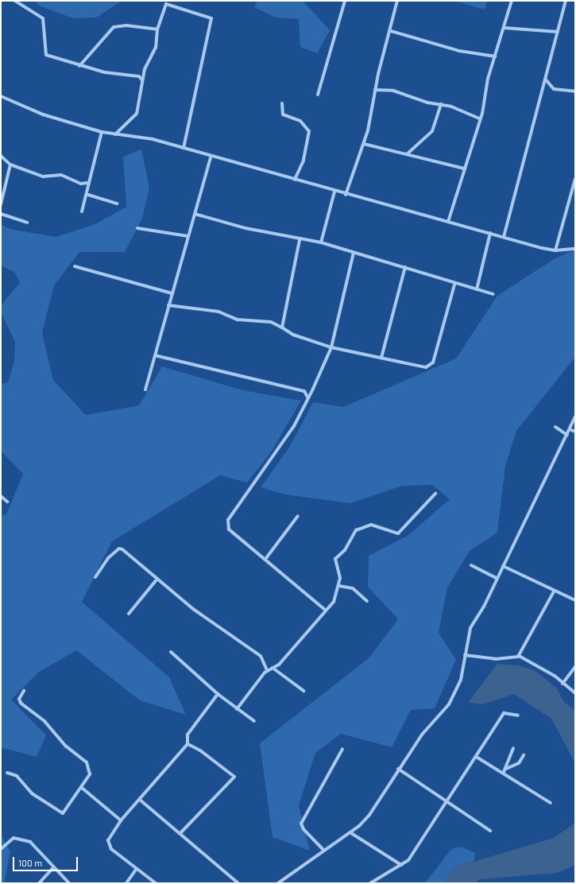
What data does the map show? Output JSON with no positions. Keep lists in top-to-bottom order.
{
  "scale_bar": "100 m"
}
